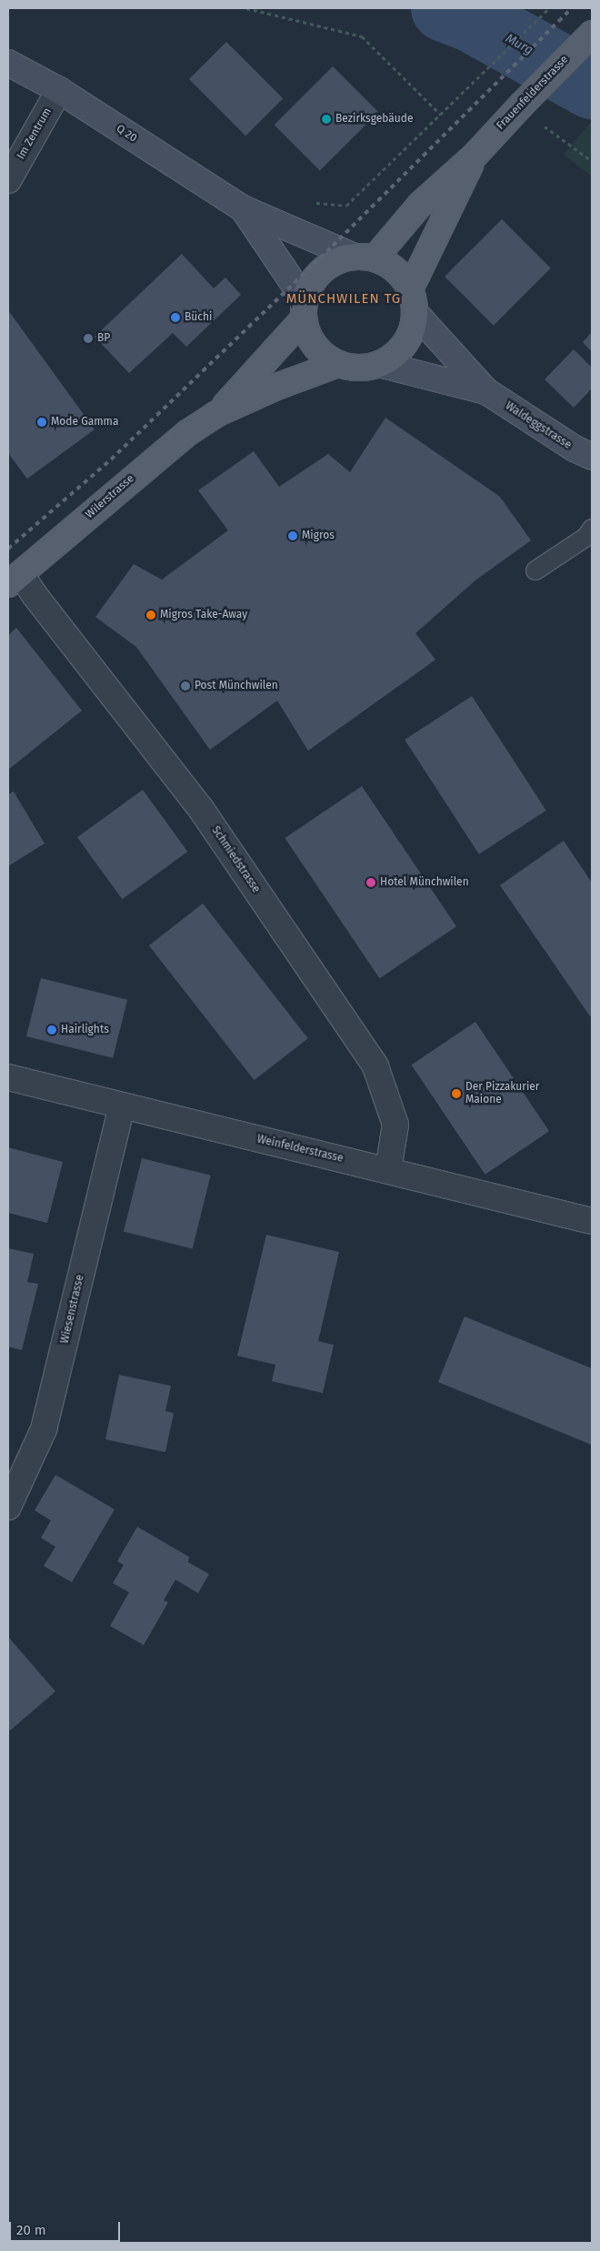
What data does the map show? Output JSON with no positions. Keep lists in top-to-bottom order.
{
  "streets": {
    "main road": [
      "Frauenfelderstrasse",
      "Q 20",
      "Waldeggstrasse",
      "Wilerstrasse"
    ],
    "street": [
      "Im Zentrum",
      "Schmiedstrasse",
      "Weinfelderstrasse",
      "Wiesenstrasse"
    ]
  },
  "crossings": [
    ["Frauenfelderstrasse", "Q 20"],
    ["Frauenfelderstrasse", "Waldeggstrasse"],
    ["Frauenfelderstrasse", "Wilerstrasse"],
    ["Im Zentrum", "Q 20"],
    ["Q 20", "Waldeggstrasse"],
    ["Q 20", "Wilerstrasse"],
    ["Waldeggstrasse", "Wilerstrasse"],
    ["Wilerstrasse", "Schmiedstrasse"],
    ["Schmiedstrasse", "Weinfelderstrasse"],
    ["Weinfelderstrasse", "Wiesenstrasse"]
  ],
  "districts": ["MÜNCHWILEN TG"],
  "water": ["Murg"],
  "places": [
    "Bezirksgebäude",
    "Büchi",
    "BP",
    "Mode Gamma",
    "Migros",
    "Migros Take-Away",
    "Post Münchwilen",
    "Hotel Münchwilen",
    "Hairlights",
    "Der Pizzakurier Maione"
  ],
  "scale_bar": "20 m"
}
